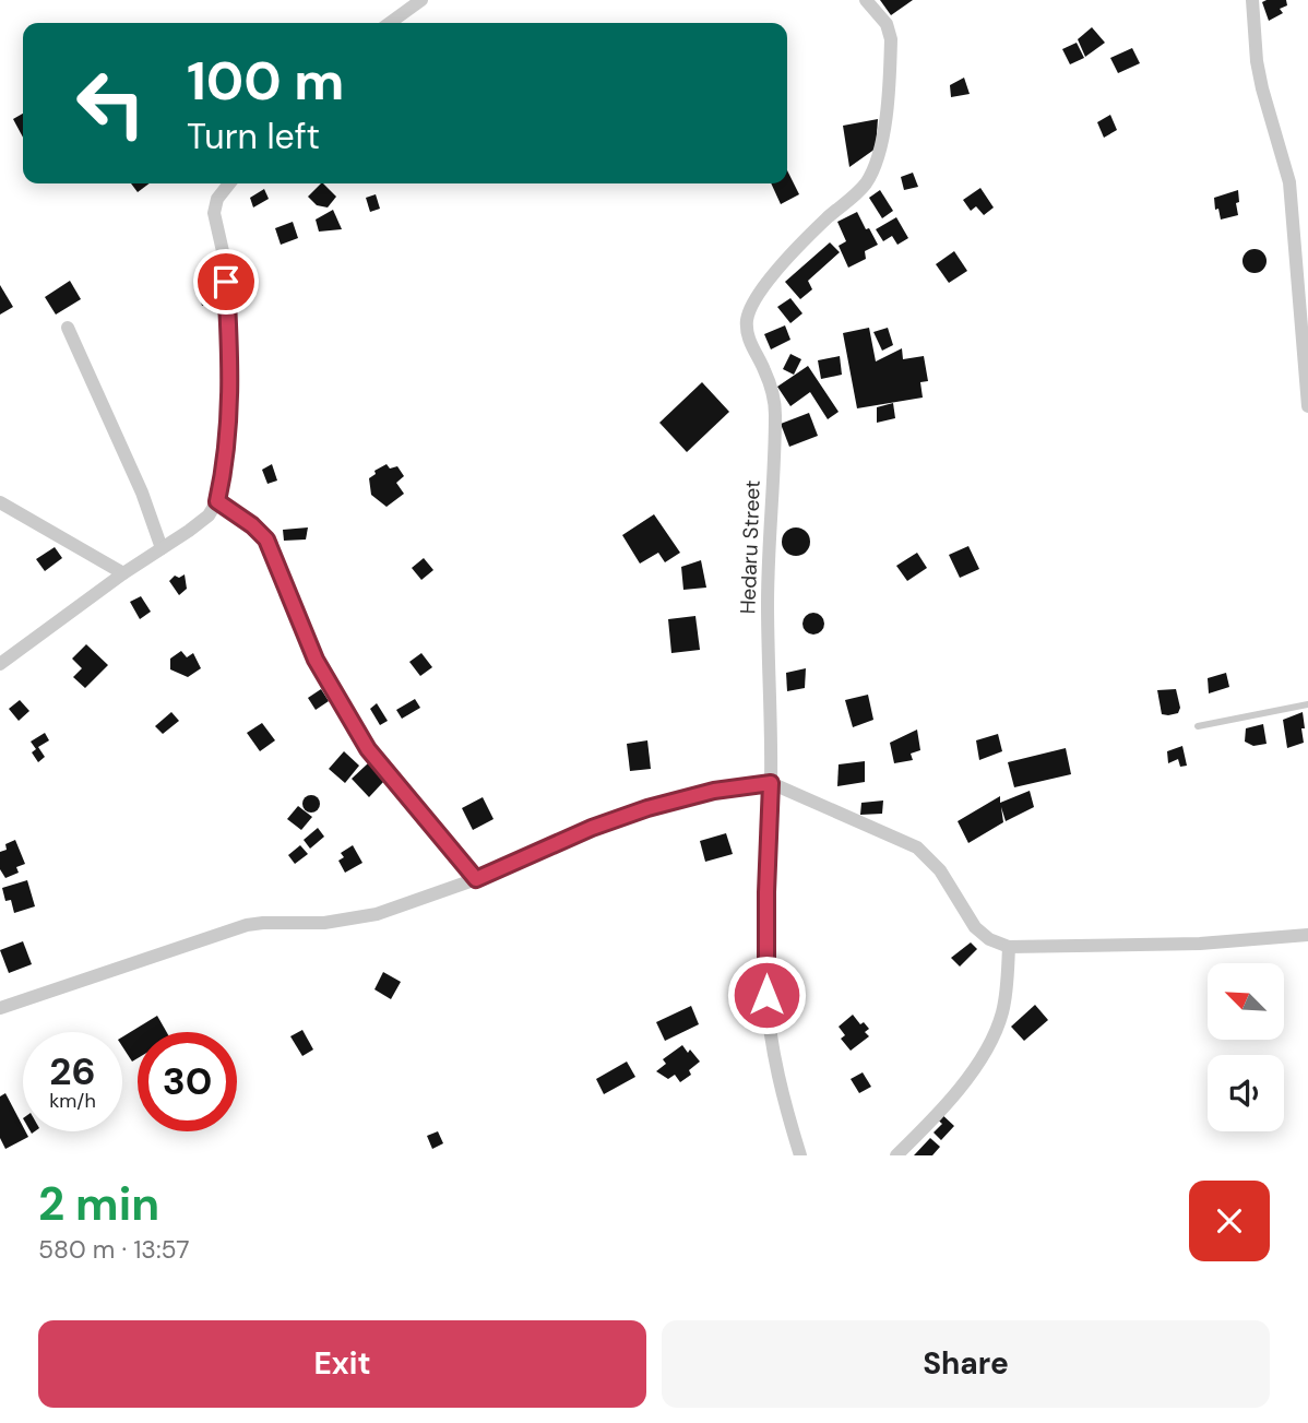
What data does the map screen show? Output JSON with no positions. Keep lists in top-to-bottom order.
{
  "streets": {
    "street": ["Hedaru Street"]
  },
  "north": "top left",
  "page": {
    "turn": ["100 m", "Turn left"],
    "speed": "26 km/h",
    "limit": "30",
    "heading": ["2 min", "580 m · 13:57"],
    "buttons": ["Exit", "Share"]
  }
}
